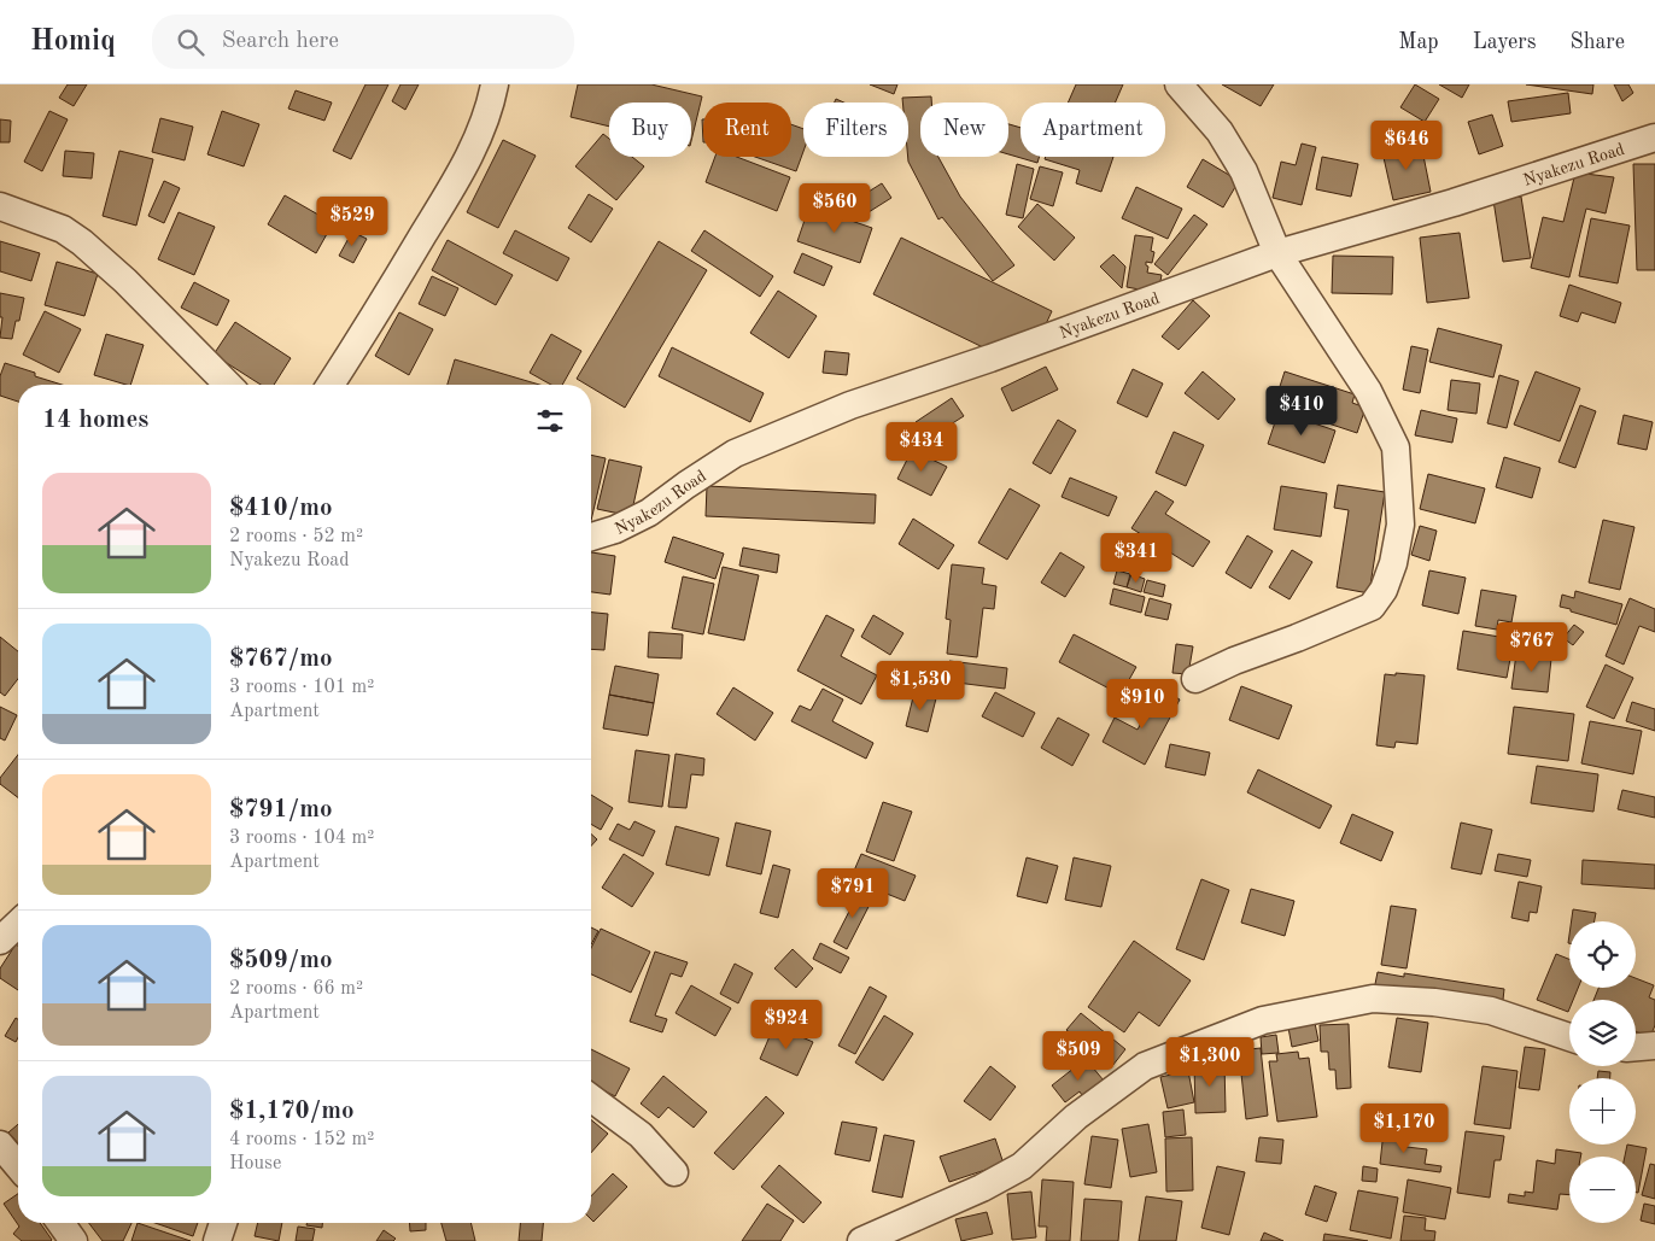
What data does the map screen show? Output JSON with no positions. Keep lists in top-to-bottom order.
{
  "streets": {
    "street": ["Nyakezu Road"]
  },
  "page": {
    "header": "Homiq",
    "search": "Search here",
    "nav": ["Map", "Layers", "Share"],
    "chip": [
      "Buy",
      "Rent",
      "Filters",
      "New",
      "Apartment"
    ],
    "price": [
      "$646",
      "$560",
      "$529",
      "$410",
      "$434",
      "$341",
      "$767",
      "$1,530",
      "$910",
      "$791",
      "$924",
      "$509",
      "$1,300",
      "$1,170"
    ],
    "heading": "14 homes",
    "list": [
      {
        "name": "$410/mo",
        "note": "2 rooms · 52 m² · Nyakezu Road"
      },
      {
        "name": "$767/mo",
        "note": "3 rooms · 101 m² · Apartment"
      },
      {
        "name": "$791/mo",
        "note": "3 rooms · 104 m² · Apartment"
      },
      {
        "name": "$509/mo",
        "note": "2 rooms · 66 m² · Apartment"
      },
      {
        "name": "$1,170/mo",
        "note": "4 rooms · 152 m² · House"
      }
    ],
    "map_buttons": ["+", "−"]
  }
}
